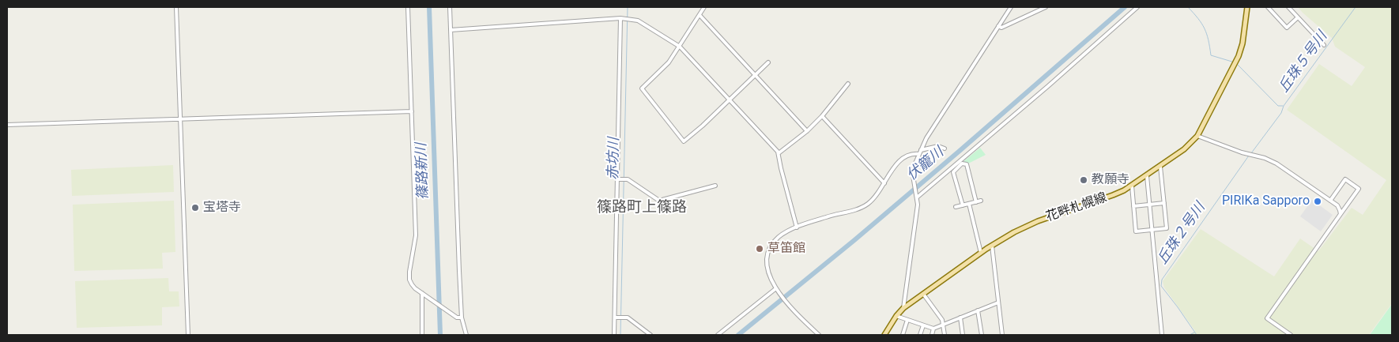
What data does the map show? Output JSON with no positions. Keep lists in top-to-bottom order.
{
  "streets": {
    "main road": ["花畔札幌線"]
  },
  "districts": ["篠路町上篠路"],
  "water": [
    "丘珠５号川",
    "赤坊川",
    "伏籠川",
    "篠路新川",
    "丘珠２号川"
  ],
  "places": [
    "教願寺",
    "PIRIKa Sapporo",
    "宝塔寺",
    "草笛館"
  ]
}
